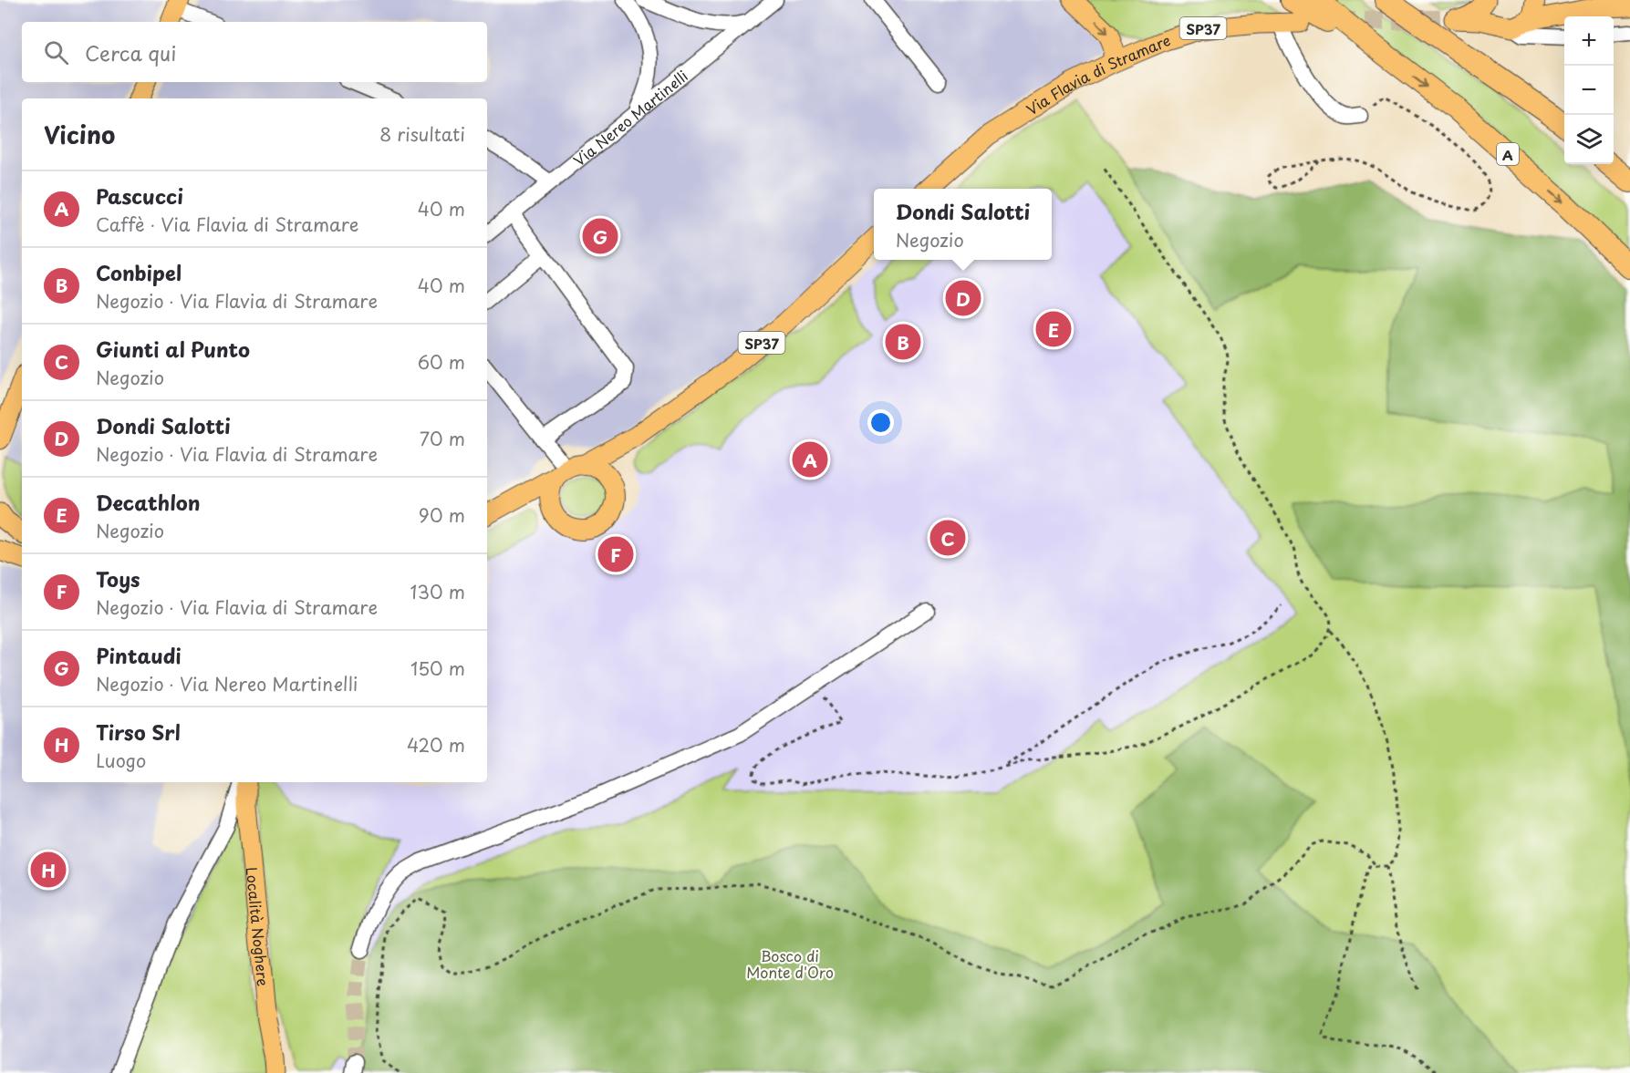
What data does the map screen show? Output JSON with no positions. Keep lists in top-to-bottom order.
{
  "streets": {
    "highway": ["A"],
    "main road": ["SP37", "Via Flavia di Stramare", "Località Noghere"],
    "street": ["Via Nereo Martinelli"]
  },
  "parks": ["Bosco di Monte d'Oro"],
  "page": {
    "map_buttons": ["+", "−"],
    "search": "Cerca qui",
    "heading": ["Vicino", "8 risultati"],
    "list": [
      {
        "mark": "A",
        "name": "Pascucci",
        "note": "Caffè · Via Flavia di Stramare",
        "value": "40 m"
      },
      {
        "mark": "B",
        "name": "Conbipel",
        "note": "Negozio · Via Flavia di Stramare",
        "value": "40 m"
      },
      {
        "mark": "C",
        "name": "Giunti al Punto",
        "note": "Negozio",
        "value": "60 m"
      },
      {
        "mark": "D",
        "name": "Dondi Salotti",
        "note": "Negozio · Via Flavia di Stramare",
        "value": "70 m"
      },
      {
        "mark": "E",
        "name": "Decathlon",
        "note": "Negozio",
        "value": "90 m"
      },
      {
        "mark": "F",
        "name": "Toys",
        "note": "Negozio · Via Flavia di Stramare",
        "value": "130 m"
      },
      {
        "mark": "G",
        "name": "Pintaudi",
        "note": "Negozio · Via Nereo Martinelli",
        "value": "150 m"
      },
      {
        "mark": "H",
        "name": "Tirso Srl",
        "note": "Luogo",
        "value": "420 m"
      }
    ],
    "popup": ["Dondi Salotti", "Negozio"],
    "pins": [
      "G",
      "D",
      "E",
      "B",
      "A",
      "C",
      "F",
      "H"
    ]
  }
}
